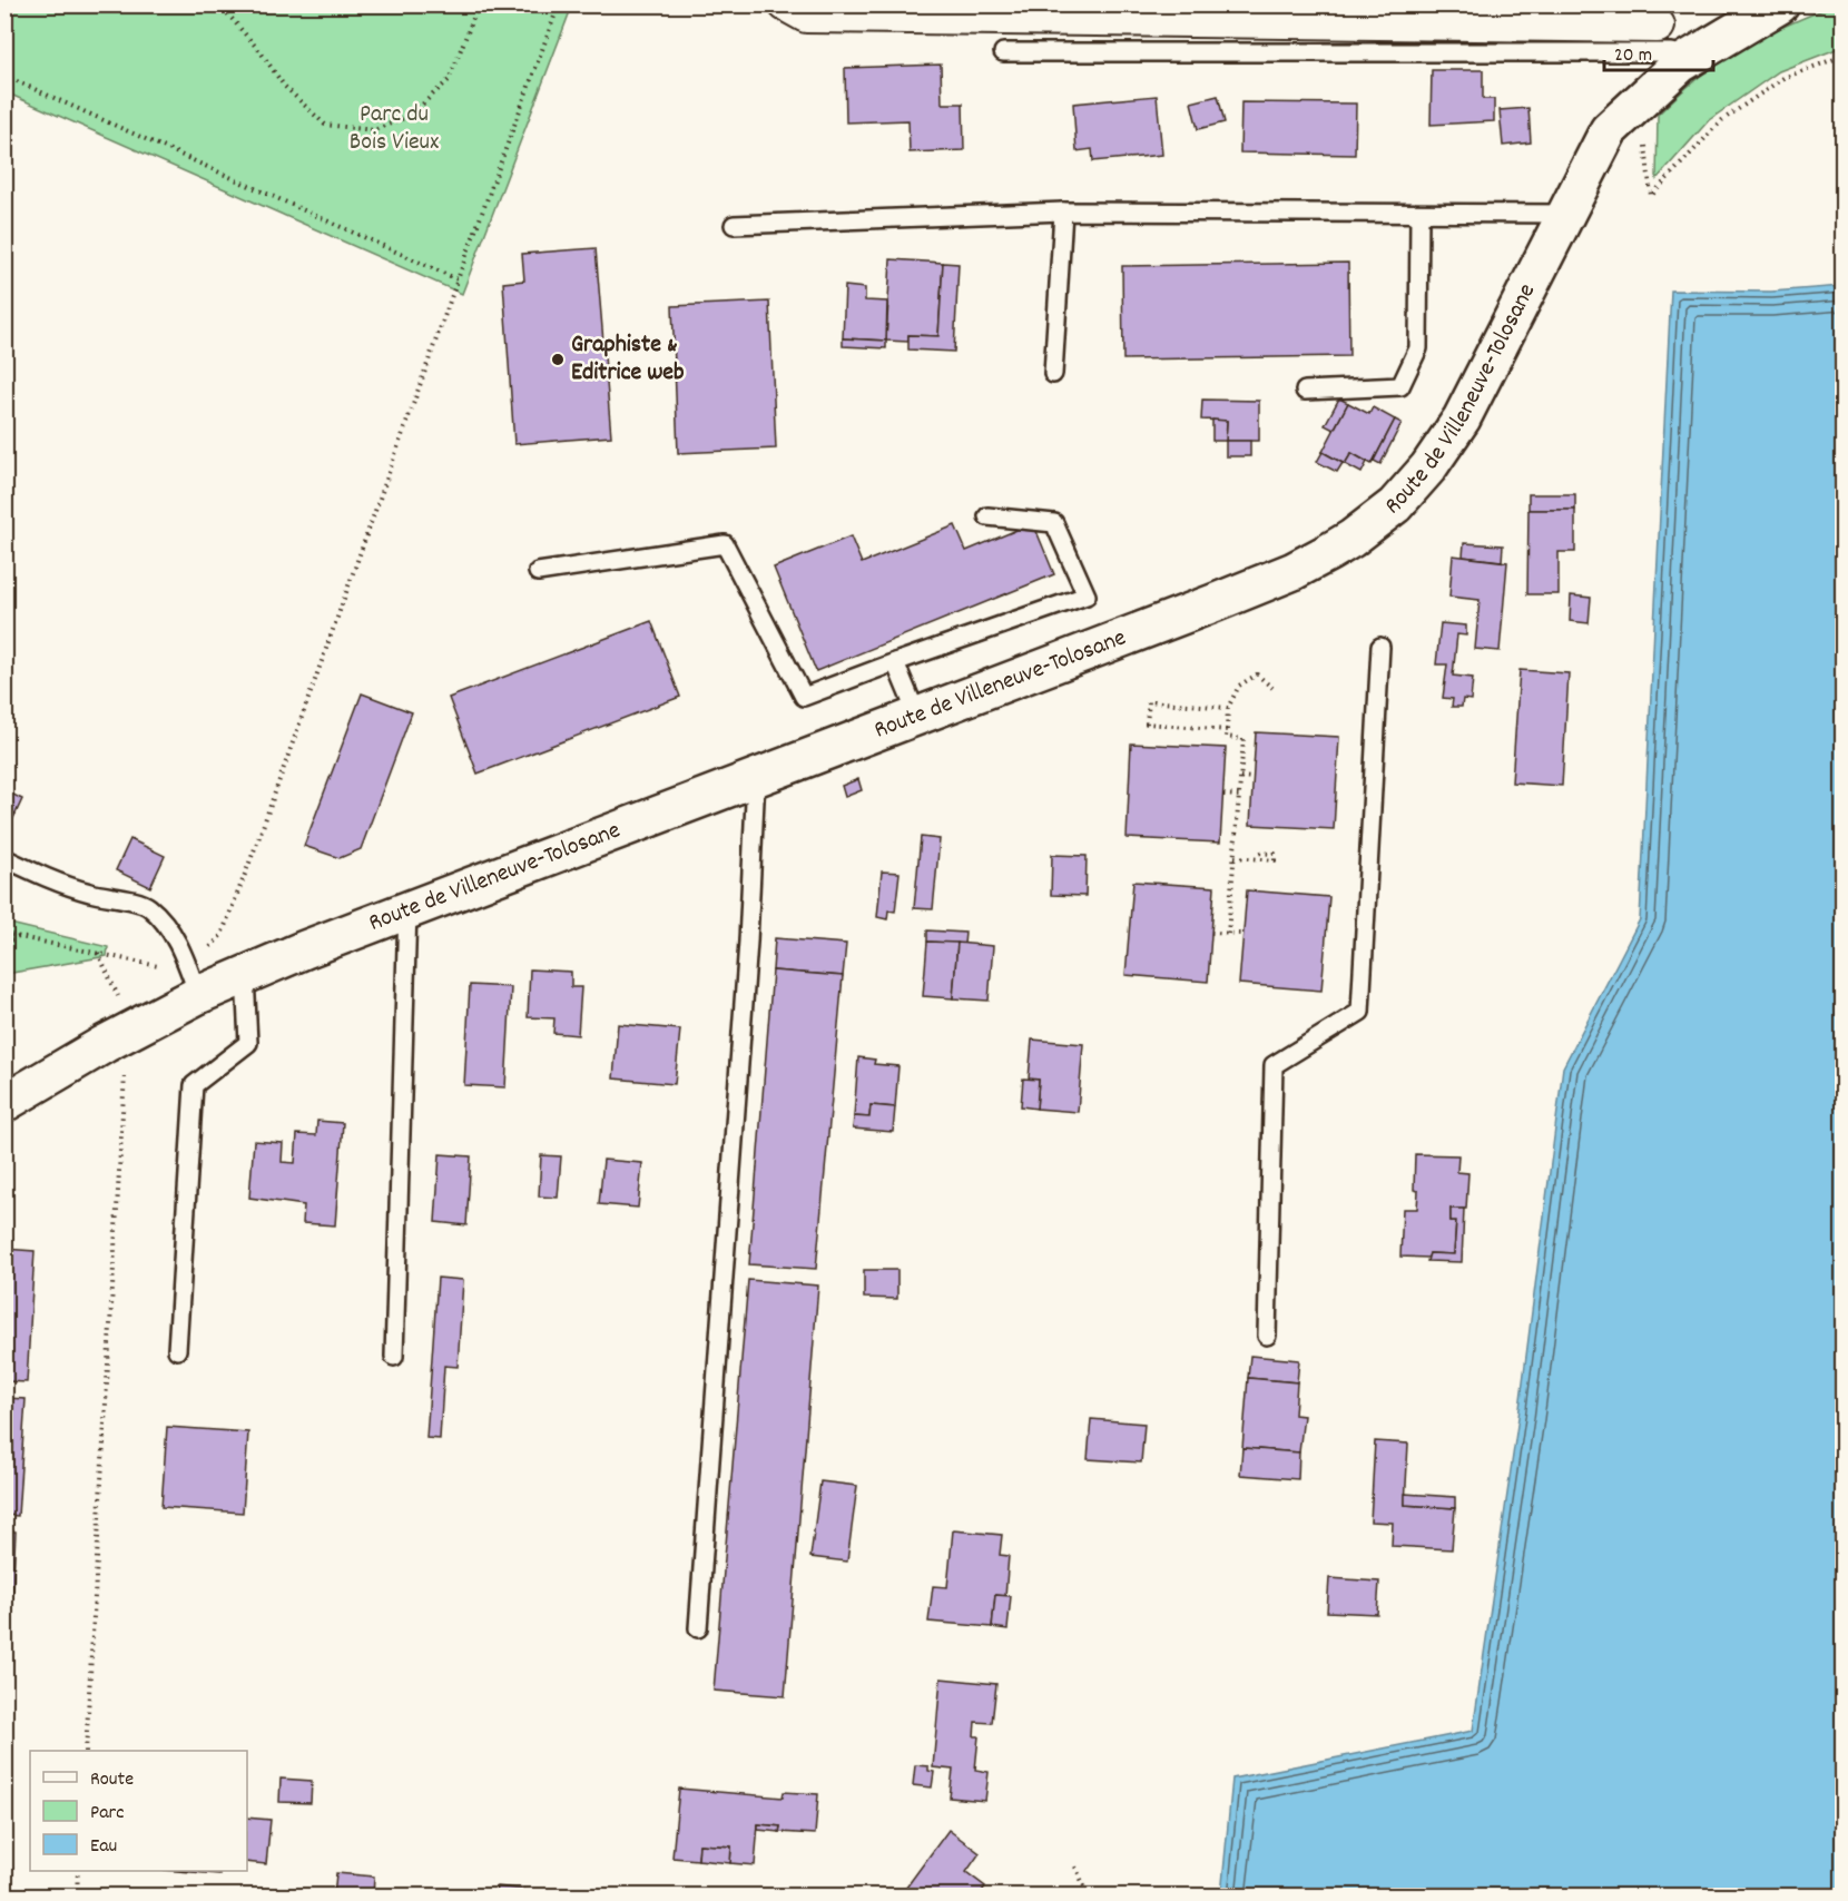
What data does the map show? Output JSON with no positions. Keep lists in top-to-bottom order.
{
  "streets": {
    "street": ["Route de Villeneuve-Tolosane"]
  },
  "parks": ["Parc du Bois Vieux"],
  "places": ["Graphiste & Editrice web"],
  "legend": ["Route", "Parc", "Eau"],
  "scale_bar": "20 m"
}
